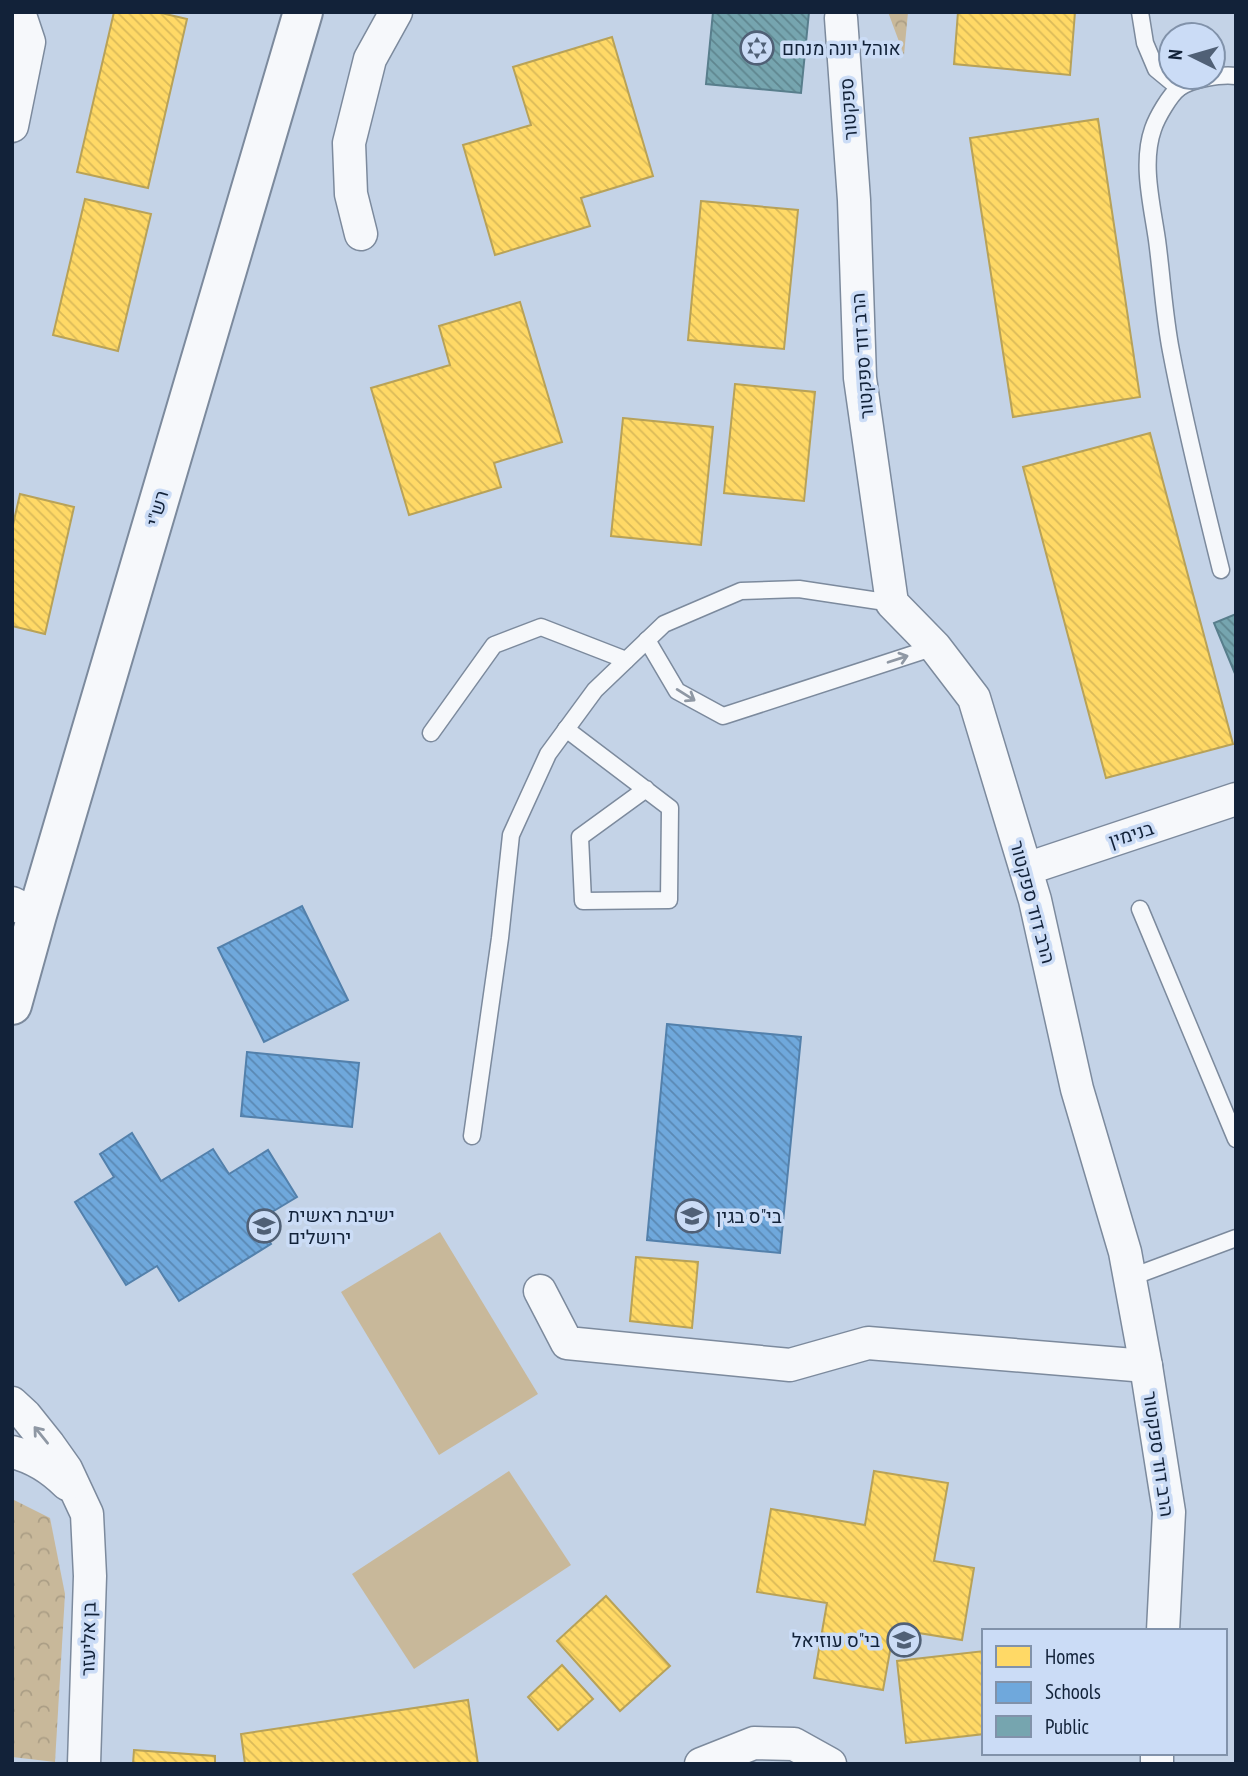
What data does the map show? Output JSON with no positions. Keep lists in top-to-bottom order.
{
  "streets": {
    "street": [
      "ספקטור",
      "הרב דוד ספקטור",
      "רש\"י",
      "בנימין",
      "בן אליעזר"
    ]
  },
  "crossings": [
    ["ספקטור", "הרב דוד ספקטור"],
    ["הרב דוד ספקטור", "בנימין"]
  ],
  "places": {
    "synagogue": ["אוהל יונה מנחם"],
    "school or university": ["בי\"ס בגין", "ישיבת ראשית ירושלים", "בי\"ס עוזיאל"]
  },
  "legend": ["Homes", "Schools", "Public"],
  "north": "left"
}
